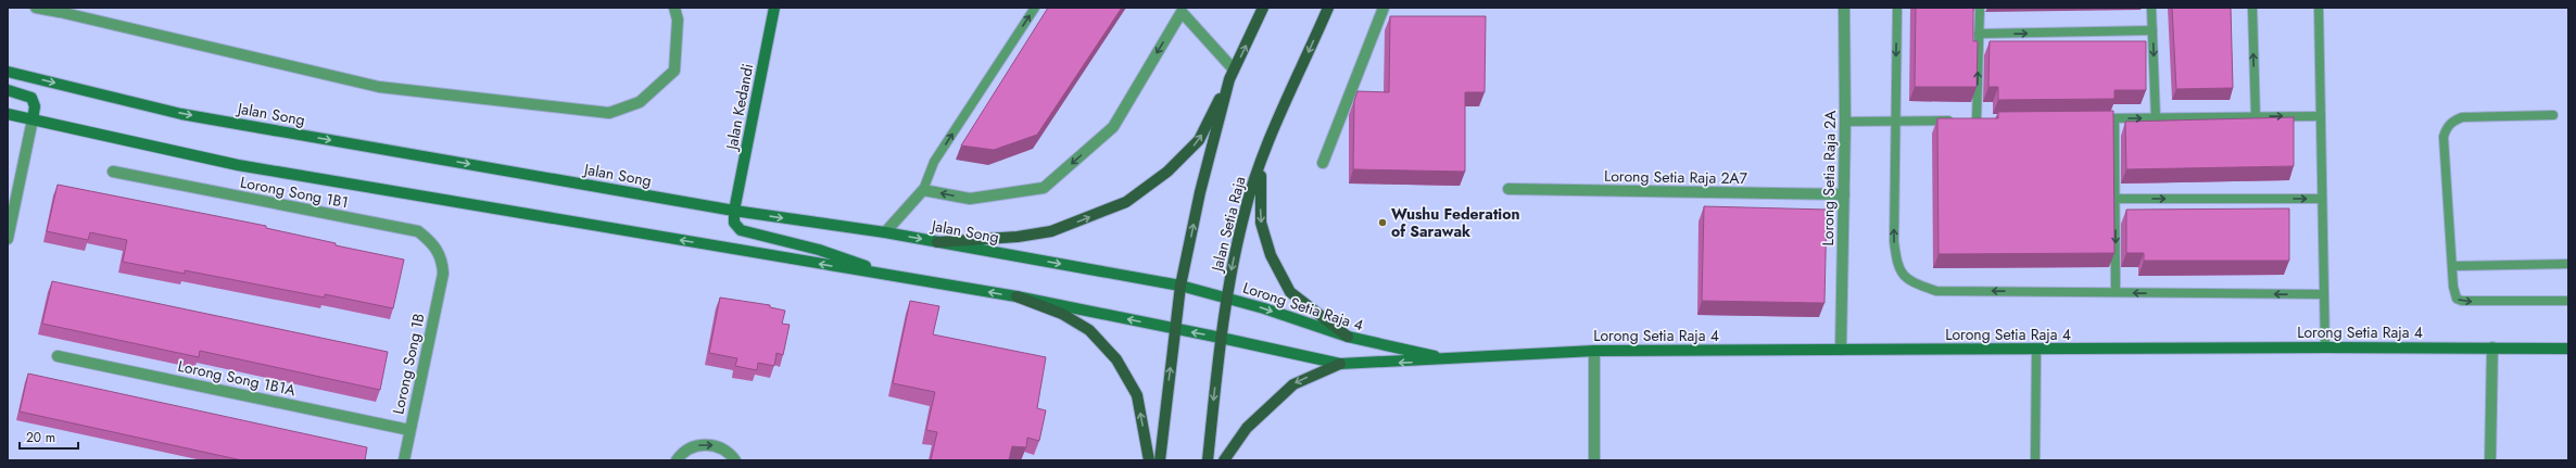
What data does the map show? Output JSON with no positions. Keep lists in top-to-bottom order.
{
  "streets": {
    "main road": [
      "Jalan Kedandi",
      "Jalan Song",
      "Jalan Setia Raja",
      "Lorong Setia Raja 4"
    ],
    "street": [
      "Lorong Setia Raja 2A7",
      "Lorong Setia Raja 2A",
      "Lorong Song 1B1",
      "Lorong Song 1B",
      "Lorong Song 1B1A"
    ]
  },
  "crossings": [
    ["Jalan Kedandi", "Jalan Song"],
    ["Jalan Song", "Jalan Setia Raja"],
    ["Jalan Song", "Lorong Setia Raja 4"],
    ["Lorong Setia Raja 2A7", "Lorong Setia Raja 2A"],
    ["Lorong Setia Raja 2A", "Lorong Setia Raja 4"],
    ["Lorong Song 1B1", "Lorong Song 1B"],
    ["Jalan Setia Raja", "Lorong Setia Raja 4"],
    ["Lorong Song 1B", "Lorong Song 1B1A"]
  ],
  "places": ["Wushu Federation of Sarawak"],
  "scale_bar": "20 m"
}
